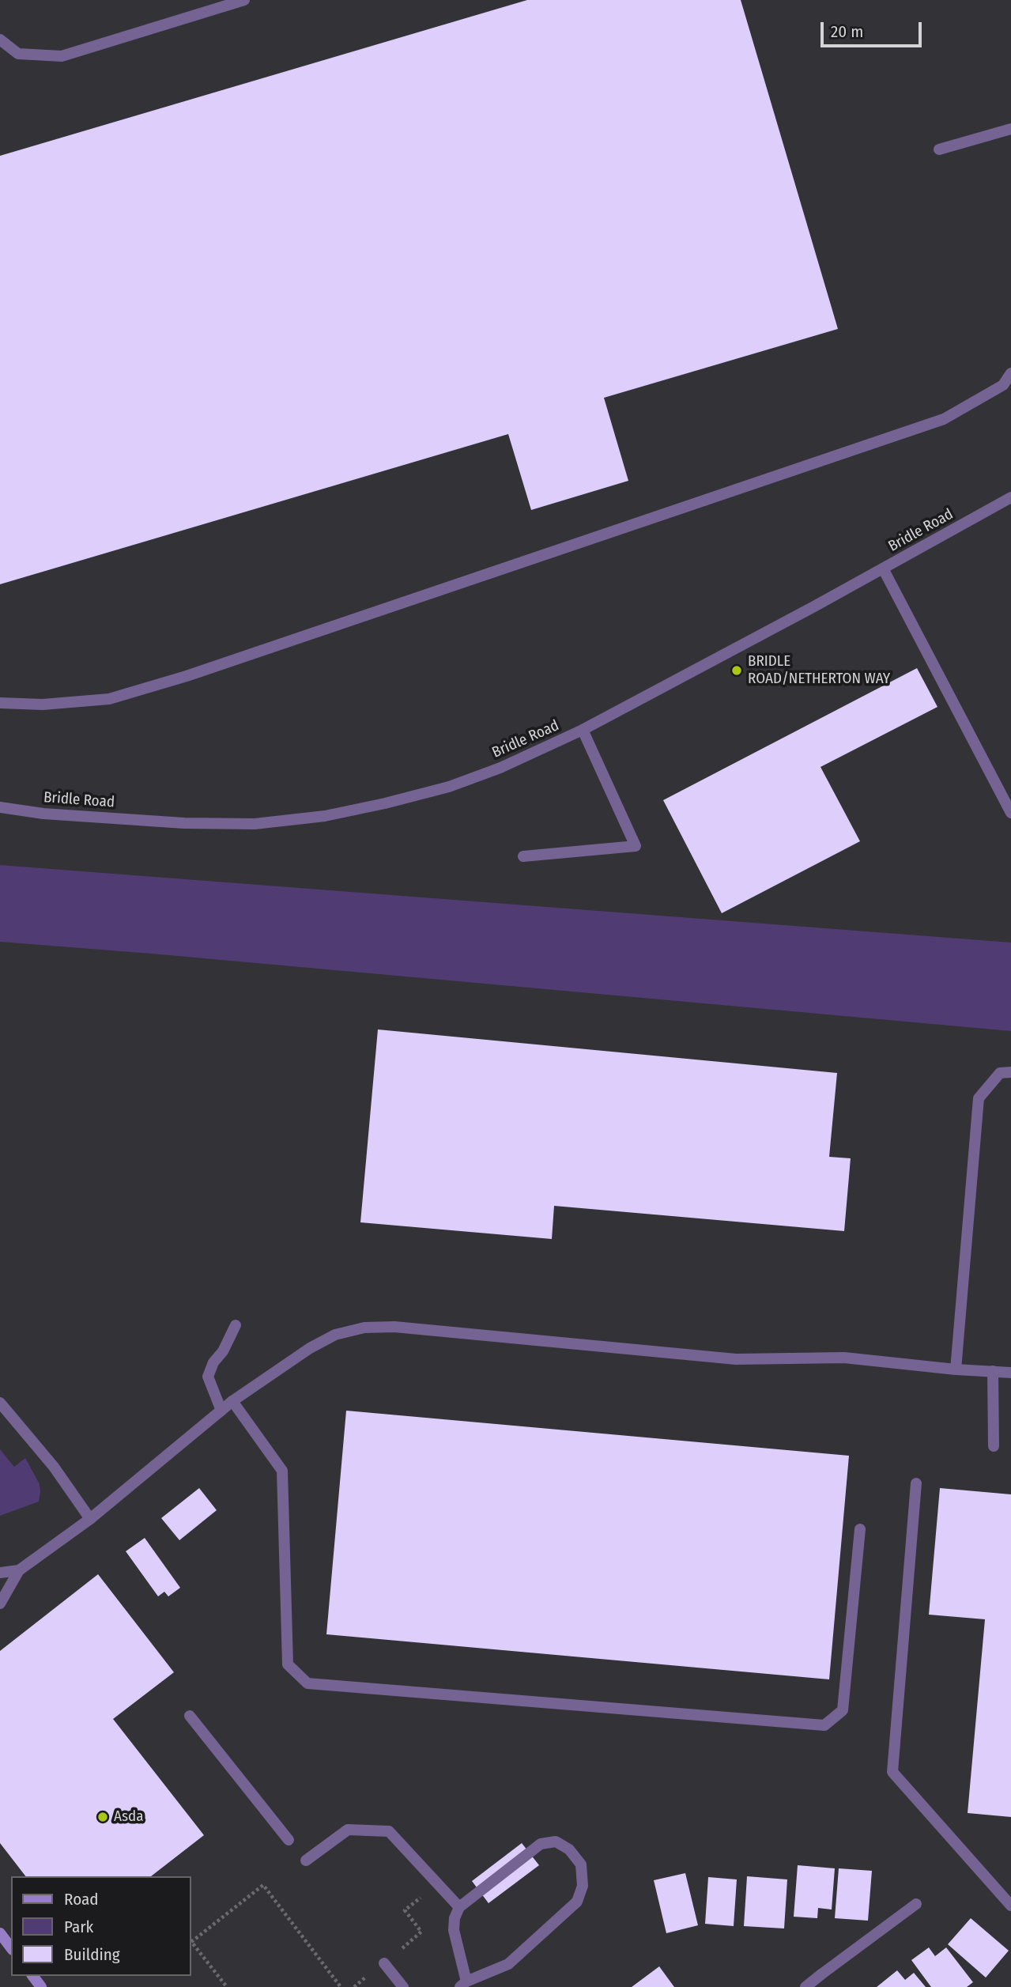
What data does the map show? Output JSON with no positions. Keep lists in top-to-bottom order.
{
  "streets": {
    "street": ["Bridle Road"]
  },
  "places": ["BRIDLE ROAD/NETHERTON WAY", "Asda"],
  "legend": ["Road", "Park", "Building"],
  "scale_bar": "20 m"
}
